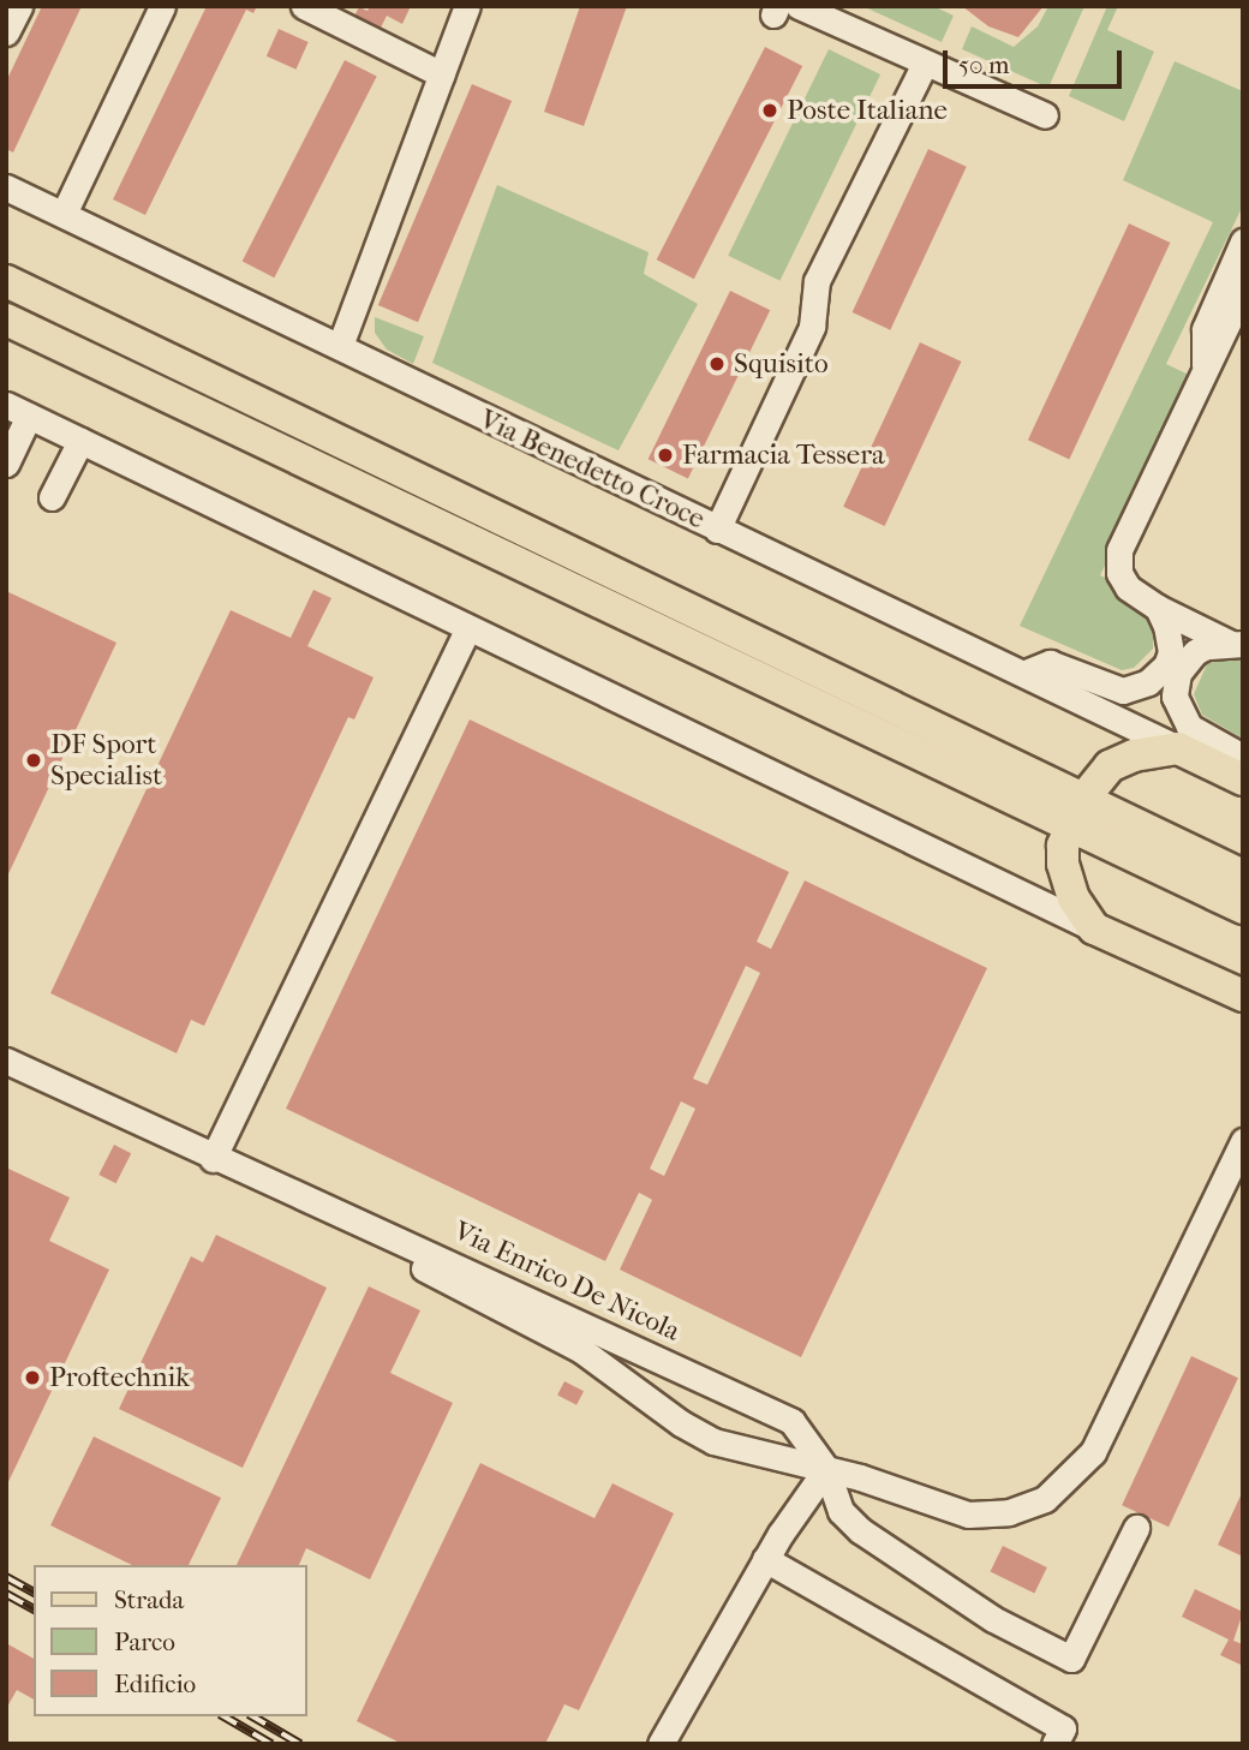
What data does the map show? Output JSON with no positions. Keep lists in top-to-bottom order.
{
  "streets": {
    "main road": ["Via Benedetto Croce"],
    "street": ["Via Enrico De Nicola"]
  },
  "places": [
    "Poste Italiane",
    "Squisito",
    "Farmacia Tessera",
    "DF Sport Specialist",
    "Proftechnik"
  ],
  "legend": ["Strada", "Parco", "Edificio"],
  "scale_bar": "50 m"
}
